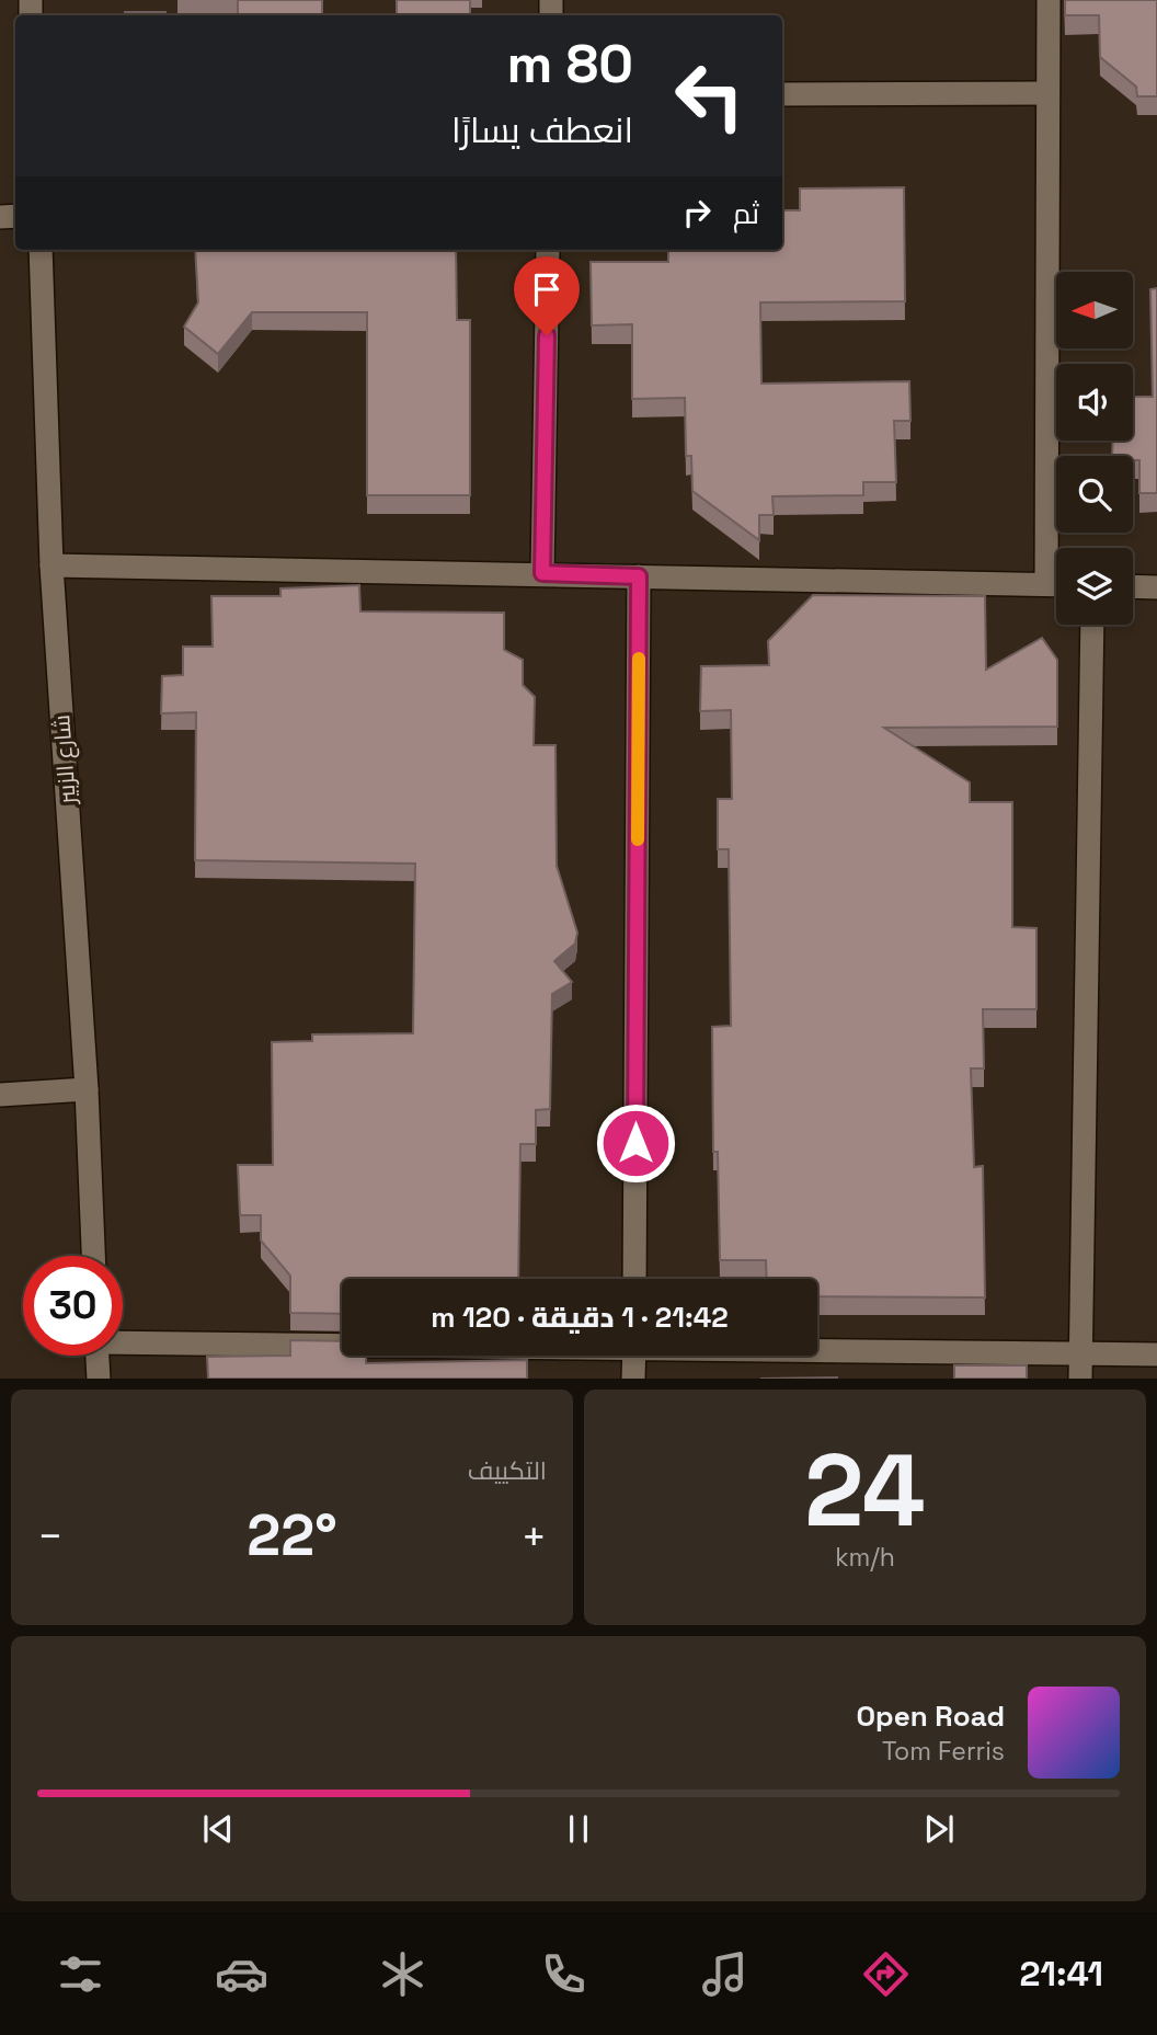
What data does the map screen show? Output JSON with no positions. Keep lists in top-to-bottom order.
{
  "streets": {
    "street": ["شارع الزبير"]
  },
  "north": "left",
  "page": {
    "turn": ["80 m", "انعطف يسارًا"],
    "then": "ثم",
    "limit": "30",
    "trip": "21:42 · 1 دقيقة · 120 m",
    "tile": [
      ["24", "km/h"],
      "التكييف"
    ],
    "heat": ["−", "22°", "+"],
    "song": ["Open Road", "Tom Ferris"],
    "tabs": "21:41"
  }
}
